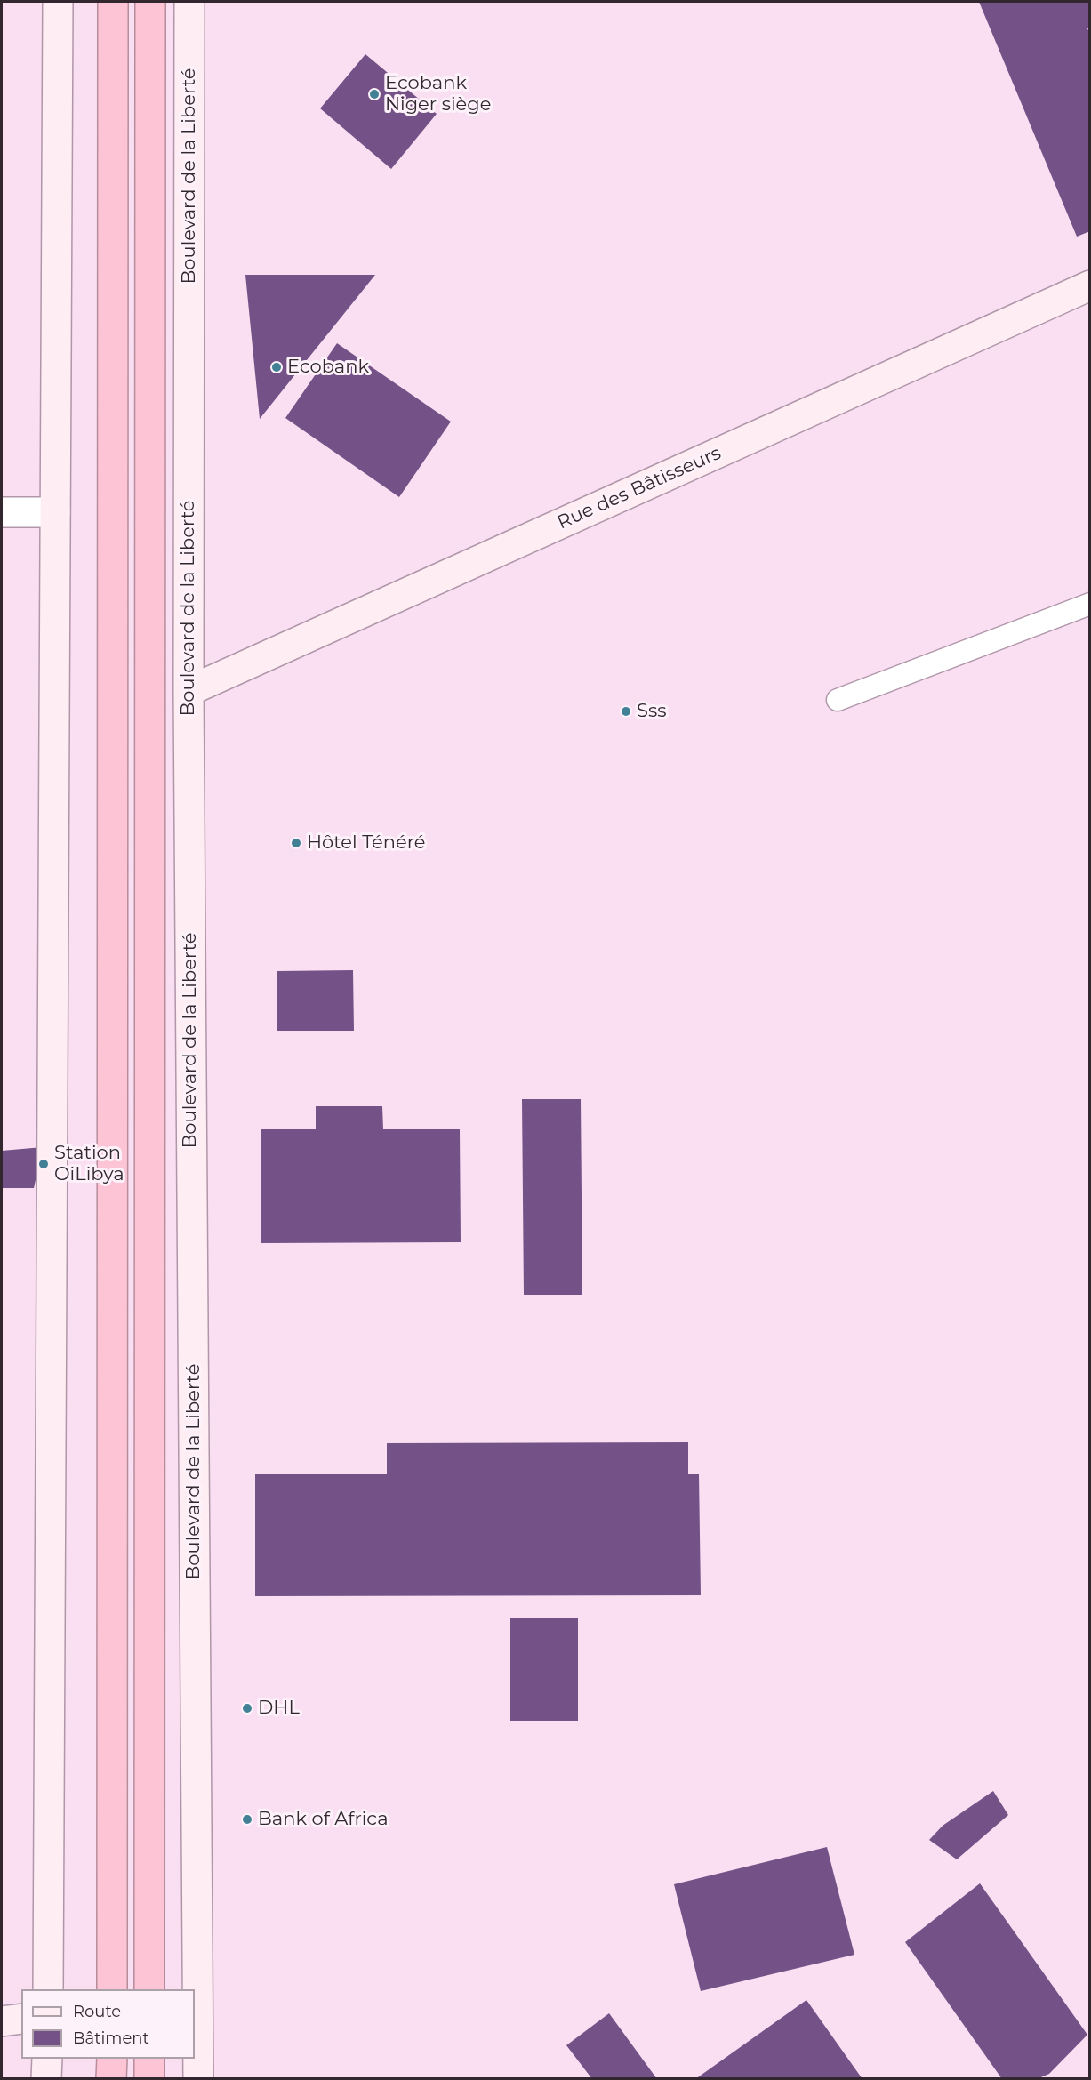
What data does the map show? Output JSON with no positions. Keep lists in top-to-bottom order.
{
  "streets": {
    "highway": ["Boulevard de la Liberté"],
    "main road": ["Rue des Bâtisseurs"]
  },
  "crossings": [
    ["Boulevard de la Liberté", "Rue des Bâtisseurs"]
  ],
  "places": [
    "Ecobank Niger siège",
    "Ecobank",
    "Sss",
    "Hôtel Ténéré",
    "Station OiLibya",
    "DHL",
    "Bank of Africa"
  ],
  "legend": ["Route", "Bâtiment"]
}
